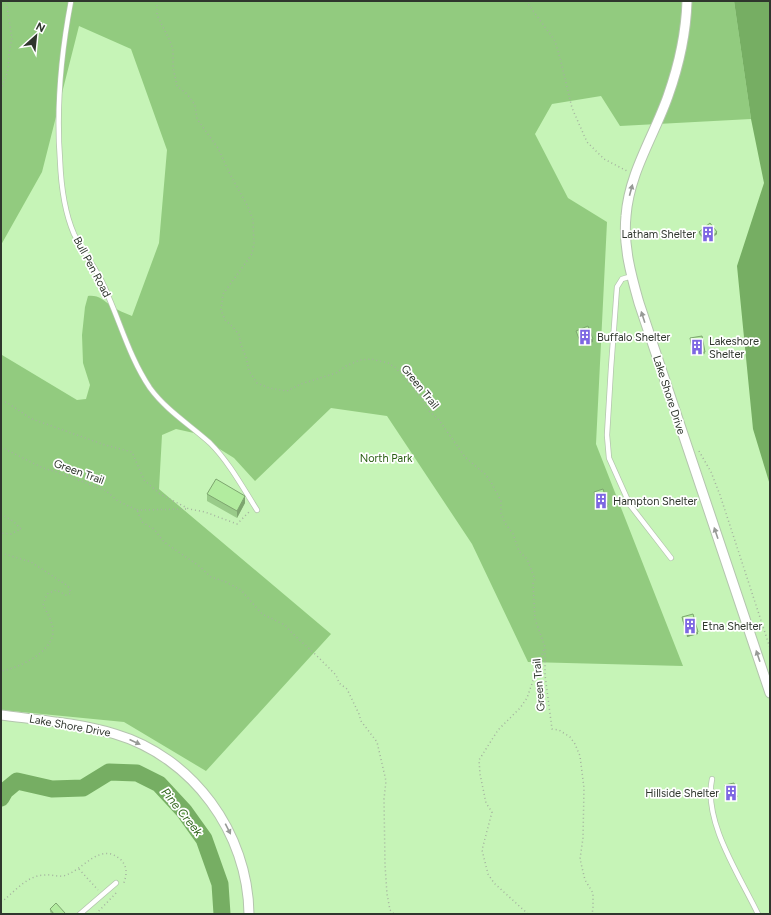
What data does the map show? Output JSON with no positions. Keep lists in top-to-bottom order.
{
  "streets": {
    "street": ["Lake Shore Drive"],
    "lane": ["Bull Pen Road"],
    "path": ["Green Trail"]
  },
  "water": ["Pine Creek"],
  "parks": ["North Park"],
  "places": {
    "building": [
      "Latham Shelter",
      "Buffalo Shelter",
      "Lakeshore Shelter",
      "Hampton Shelter",
      "Etna Shelter",
      "Hillside Shelter"
    ]
  },
  "north": "top right"
}
